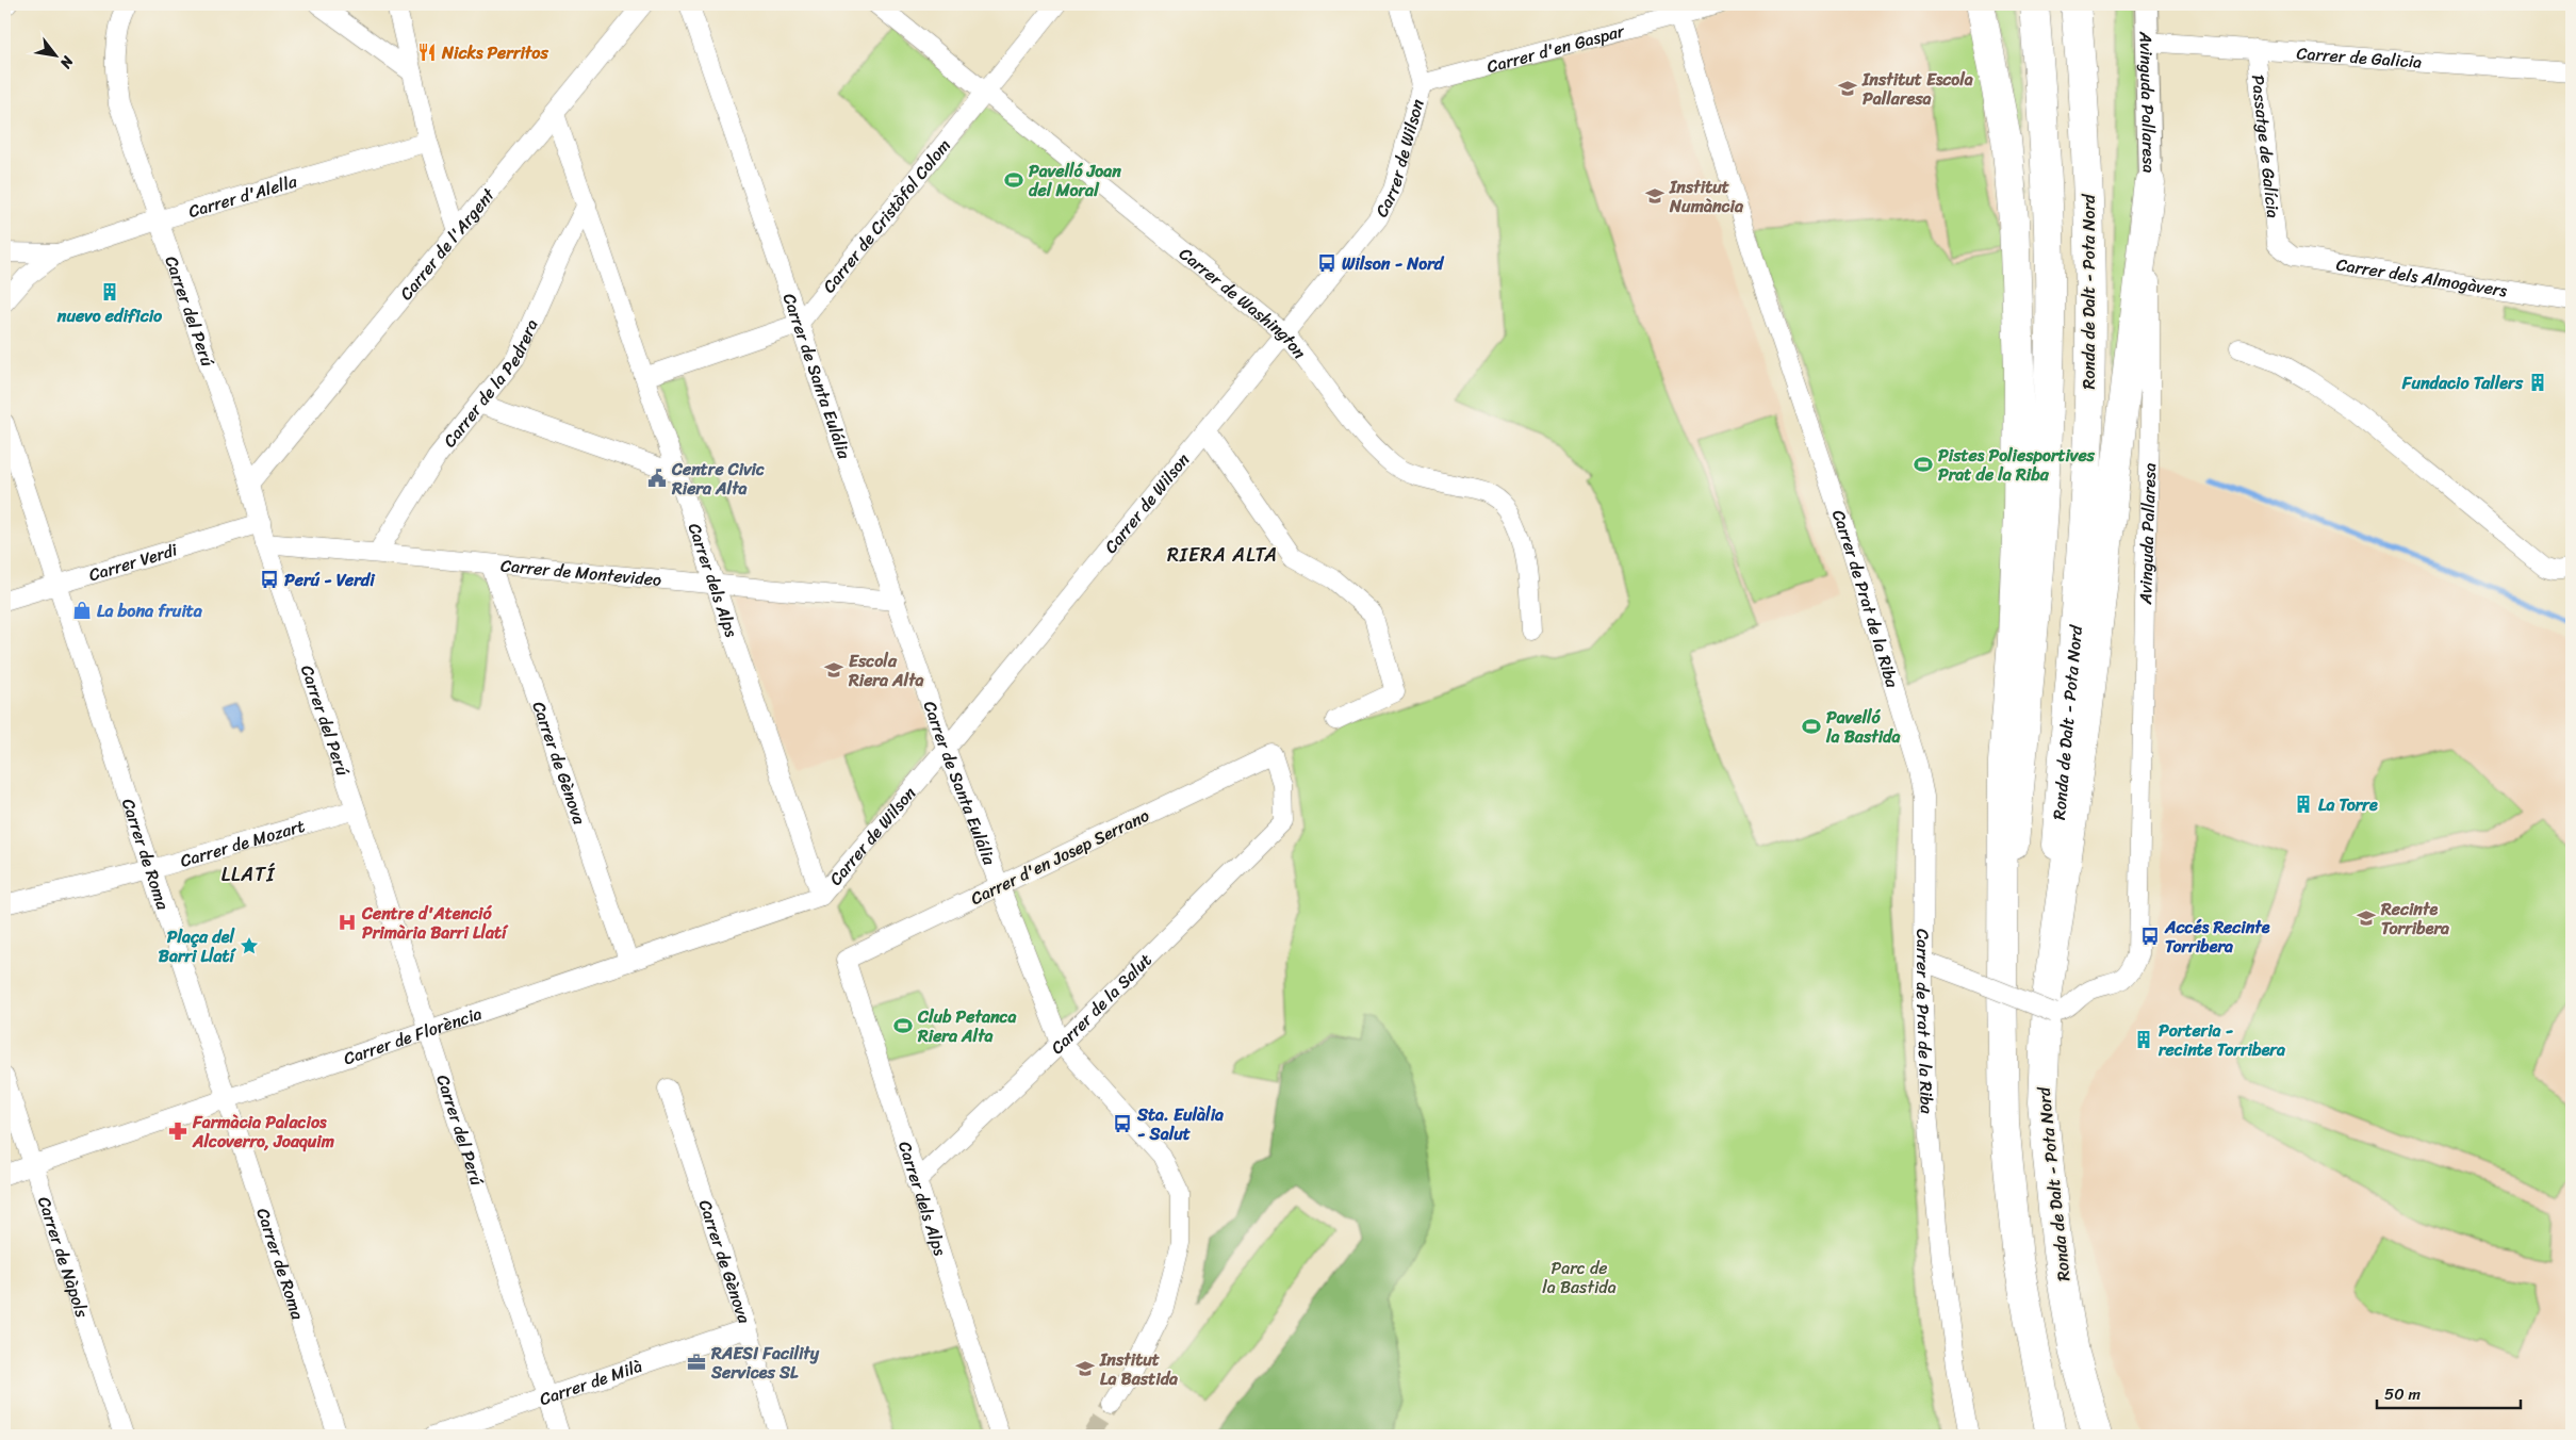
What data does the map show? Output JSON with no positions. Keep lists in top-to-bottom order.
{
  "streets": {
    "highway": ["Ronda de Dalt - Pota Nord"],
    "street": [
      "Carrer d'en Gaspar",
      "Carrer de Galicia",
      "Avinguda Pallaresa",
      "Passatge de Galícia",
      "Carrer de Wilson",
      "Carrer d'Alella",
      "Carrer de Cristòfol Colom",
      "Carrer de l'Argent",
      "Carrer dels Almogàvers",
      "Carrer de Washington",
      "Carrer del Perú",
      "Carrer de Santa Eulália",
      "Carrer de la Pedrera",
      "Carrer Verdi",
      "Carrer de Montevideo",
      "Carrer dels Alps",
      "Carrer de Prat de la Riba",
      "Carrer de Gènova",
      "Carrer de Mozart",
      "Carrer de Roma",
      "Carrer d'en Josep Serrano",
      "Carrer de la Salut",
      "Carrer de Florència",
      "Carrer de Nàpols",
      "Carrer de Milà"
    ]
  },
  "crossings": [
    ["Carrer d'en Gaspar", "Carrer de Wilson"],
    ["Carrer d'en Gaspar", "Carrer de Prat de la Riba"],
    ["Carrer de Galicia", "Avinguda Pallaresa"],
    ["Carrer de Galicia", "Passatge de Galícia"],
    ["Avinguda Pallaresa", "Ronda de Dalt - Pota Nord"],
    ["Passatge de Galícia", "Carrer dels Almogàvers"],
    ["Carrer de Wilson", "Carrer de Washington"],
    ["Carrer de Wilson", "Carrer de Santa Eulália"],
    ["Carrer de Wilson", "Carrer dels Alps"],
    ["Carrer de Wilson", "Carrer de Florència"],
    ["Carrer d'Alella", "Carrer del Perú"],
    ["Carrer de Cristòfol Colom", "Carrer de Washington"],
    ["Carrer de Cristòfol Colom", "Carrer de Santa Eulália"],
    ["Carrer de l'Argent", "Carrer del Perú"],
    ["Carrer de l'Argent", "Carrer dels Alps"],
    ["Carrer del Perú", "Carrer Verdi"],
    ["Carrer del Perú", "Carrer de Montevideo"],
    ["Carrer del Perú", "Carrer de Mozart"],
    ["Carrer del Perú", "Carrer de Florència"],
    ["Carrer del Perú", "Carrer de Milà"],
    ["Carrer de Santa Eulália", "Carrer de Montevideo"],
    ["Carrer de Santa Eulália", "Carrer d'en Josep Serrano"],
    ["Carrer de Santa Eulália", "Carrer de la Salut"],
    ["Carrer de la Pedrera", "Carrer de Montevideo"],
    ["Carrer de la Pedrera", "Carrer dels Alps"],
    ["Carrer Verdi", "Carrer de Roma"],
    ["Carrer de Montevideo", "Carrer dels Alps"],
    ["Carrer de Montevideo", "Carrer de Gènova"],
    ["Carrer dels Alps", "Carrer d'en Josep Serrano"],
    ["Carrer dels Alps", "Carrer de la Salut"],
    ["Carrer dels Alps", "Carrer de Florència"],
    ["Carrer de Gènova", "Carrer de Florència"],
    ["Carrer de Gènova", "Carrer de Milà"],
    ["Carrer de Mozart", "Carrer de Roma"],
    ["Carrer de Roma", "Carrer de Florència"],
    ["Carrer d'en Josep Serrano", "Carrer de la Salut"],
    ["Carrer de Florència", "Carrer de Nàpols"]
  ],
  "districts": ["RIERA ALTA", "LLATÍ"],
  "parks": ["Parc de la Bastida"],
  "places": {
    "restaurant": ["Nicks Perritos"],
    "school or university": [
      "Institut Escola Pallaresa",
      "Institut Numància",
      "Escola Riera Alta",
      "Recinte Torribera",
      "Institut La Bastida"
    ],
    "sports": [
      "Pavelló Joan del Moral",
      "Pistes Poliesportives Prat de la Riba",
      "Pavelló la Bastida",
      "Club Petanca Riera Alta"
    ],
    "bus stop": [
      "Wilson - Nord",
      "Perú - Verdi",
      "Accés Recinte Torribera",
      "Sta. Eulàlia - Salut"
    ],
    "building": [
      "nuevo edificio",
      "Fundacio Tallers",
      "La Torre",
      "Porteria - recinte Torribera"
    ],
    "public building": ["Centre Civic Riera Alta"],
    "shop": ["La bona fruita"],
    "hospital": ["Centre d'Atenció Primària Barri Llatí"],
    "place": ["Plaça del Barri Llatí"],
    "pharmacy": ["Farmàcia Palacios Alcoverro, Joaquim"],
    "office": ["RAESI Facility Services SL"]
  },
  "scale_bar": "50 m",
  "north": "bottom right"
}
